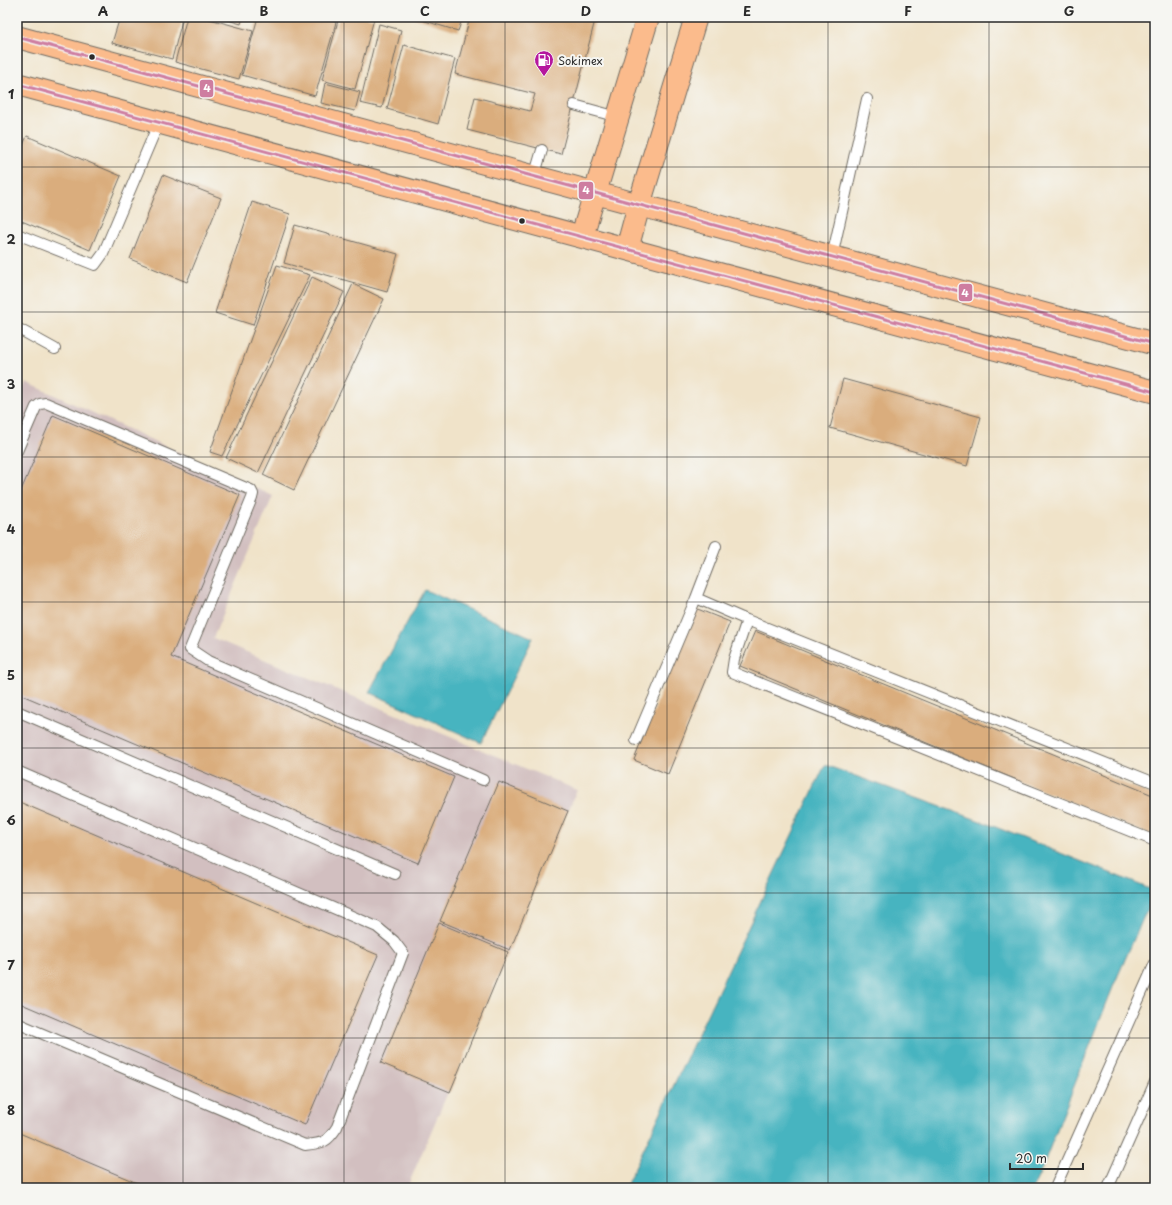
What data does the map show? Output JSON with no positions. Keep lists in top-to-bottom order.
{
  "places": {
    "fuel station": ["Sokimex"]
  },
  "lines": ["transit line 4"],
  "scale_bar": "20 m",
  "grid": {
    "columns": [
      "A",
      "B",
      "C",
      "D",
      "E",
      "F",
      "G"
    ],
    "rows": [
      "1",
      "2",
      "3",
      "4",
      "5",
      "6",
      "7",
      "8"
    ]
  }
}
